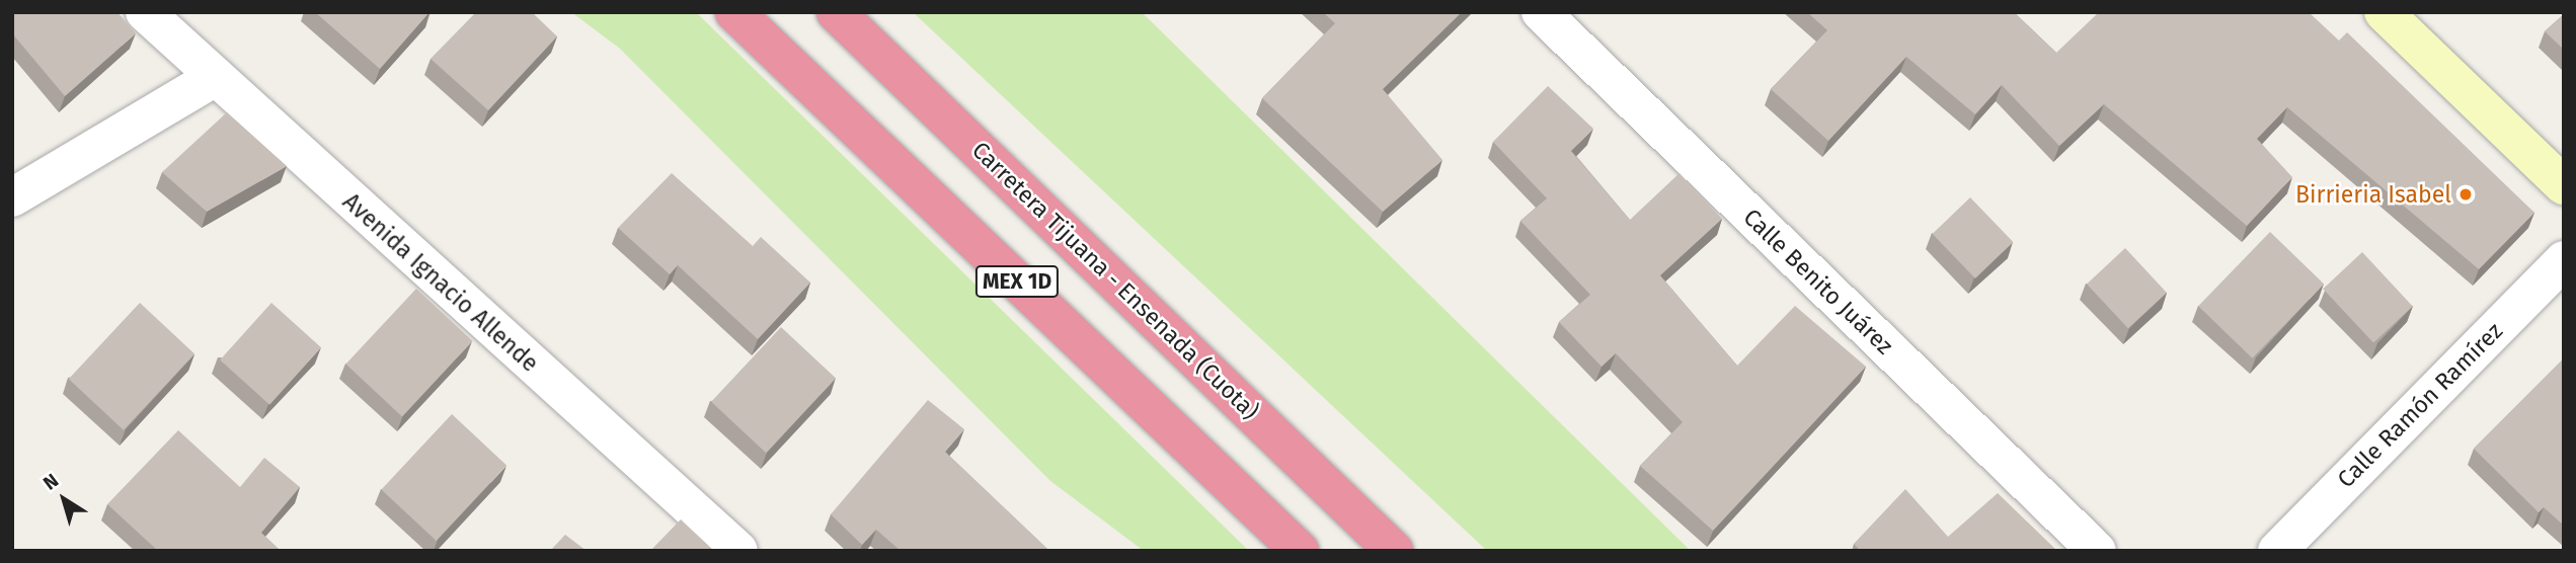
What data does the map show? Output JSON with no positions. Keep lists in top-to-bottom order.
{
  "streets": {
    "highway": ["Carretera Tijuana - Ensenada (Cuota)", "MEX 1D"],
    "street": ["Calle Benito Juárez", "Avenida Ignacio Allende", "Calle Ramón Ramírez"]
  },
  "places": ["Birrieria Isabel"],
  "north": "top left"
}
